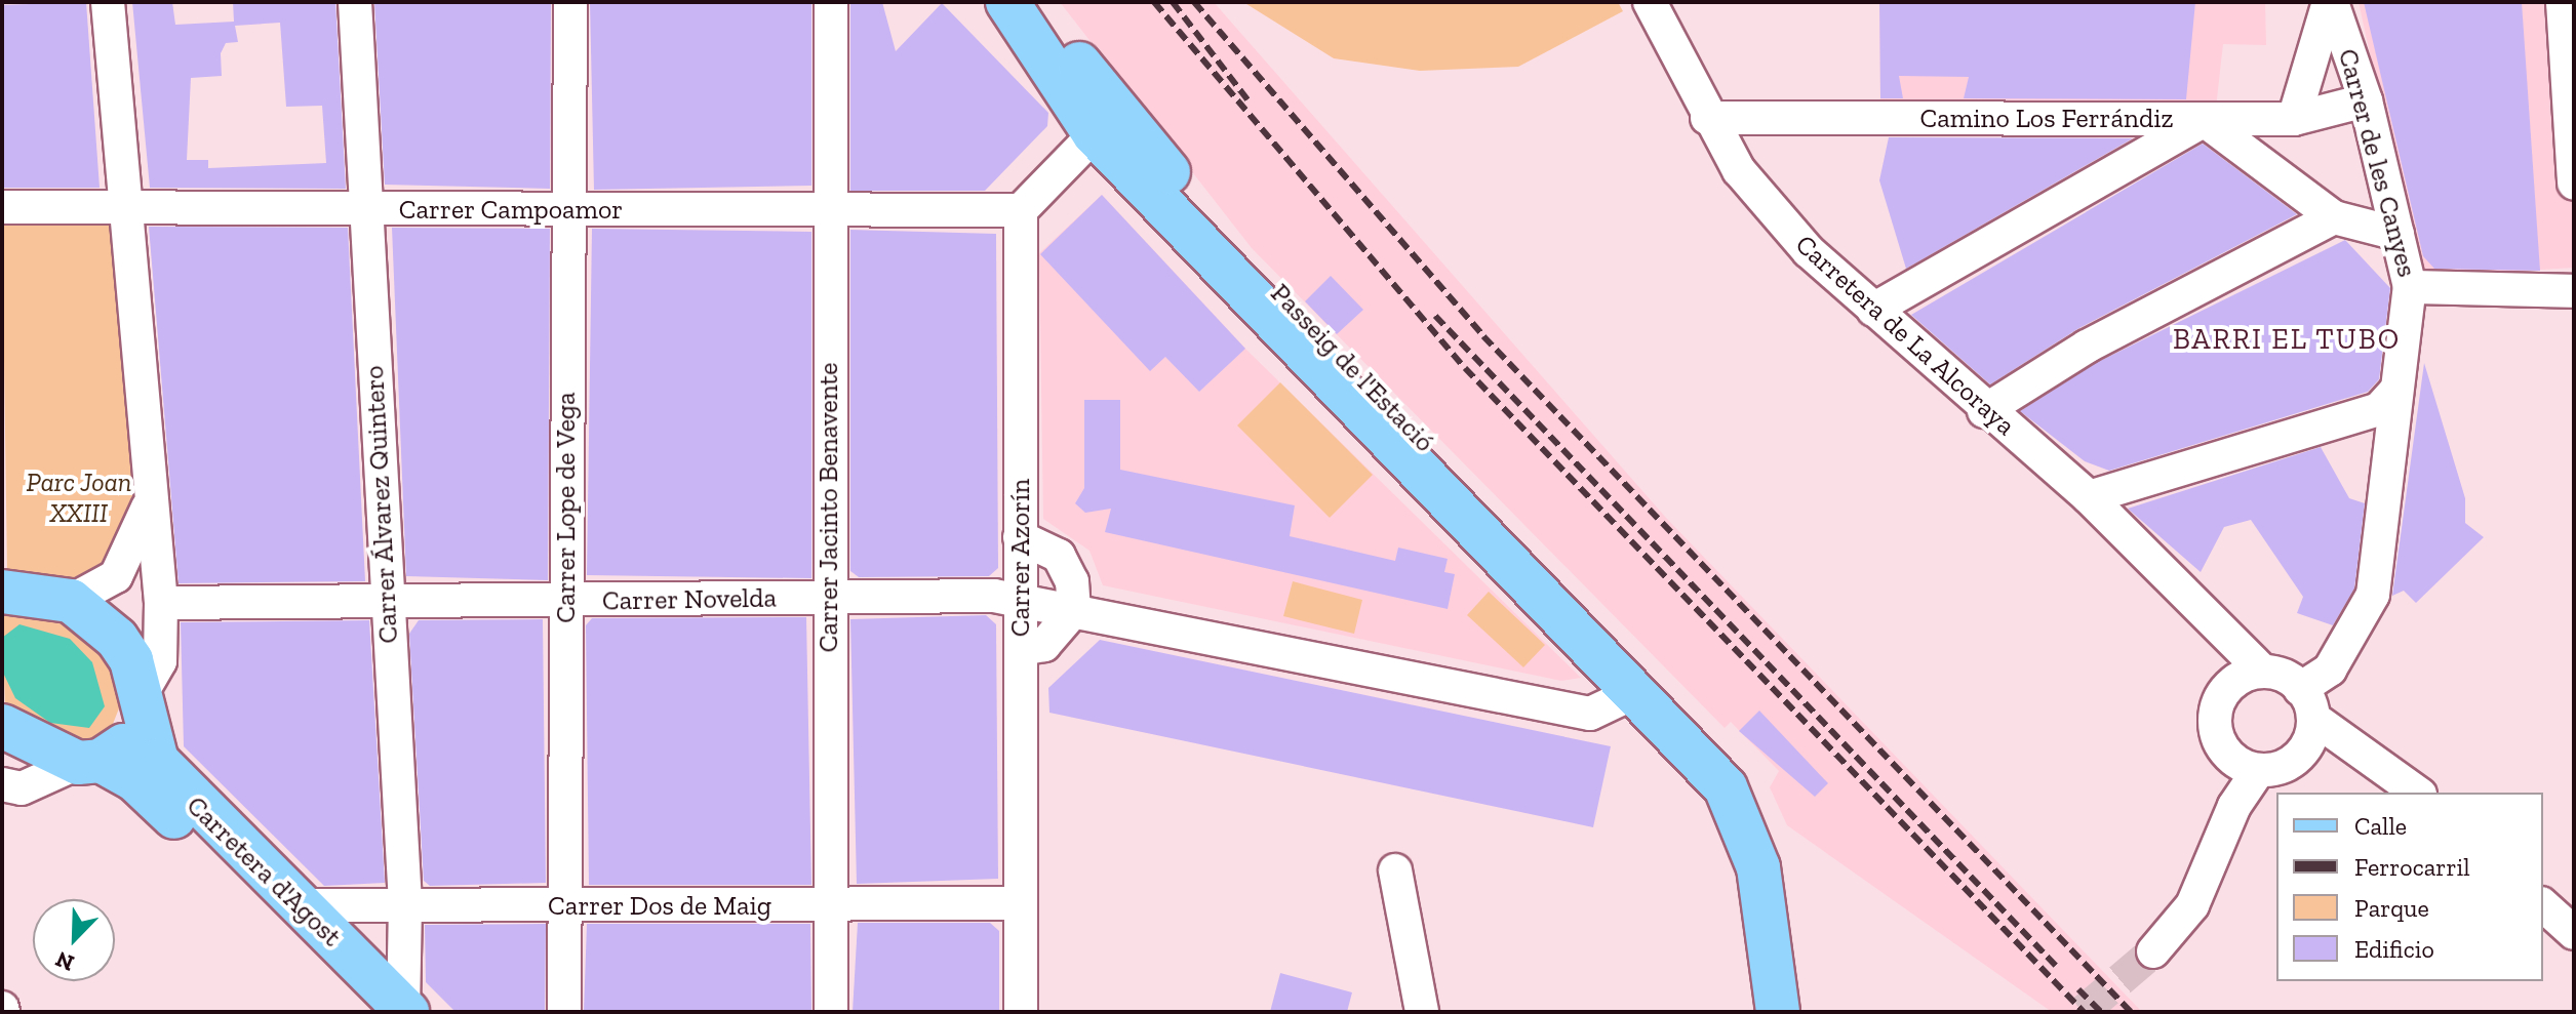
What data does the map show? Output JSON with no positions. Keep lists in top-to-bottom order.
{
  "streets": {
    "main road": ["Passeig de l'Estació", "Carretera d'Agost"],
    "street": [
      "Camino Los Ferrándiz",
      "Carrer de les Canyes",
      "Carrer Campoamor",
      "Carretera de La Alcoraya",
      "Carrer Álvarez Quintero",
      "Carrer Lope de Vega",
      "Carrer Jacinto Benavente",
      "Carrer Azorín",
      "Carrer Novelda",
      "Carrer Dos de Maig"
    ]
  },
  "crossings": [
    ["Camino Los Ferrándiz", "Carretera de La Alcoraya"],
    ["Carrer de les Canyes", "Carretera de La Alcoraya"],
    ["Carrer Campoamor", "Carrer Álvarez Quintero"],
    ["Carrer Campoamor", "Carrer Lope de Vega"],
    ["Carrer Campoamor", "Carrer Jacinto Benavente"],
    ["Carrer Campoamor", "Carrer Azorín"],
    ["Passeig de l'Estació", "Carrer Novelda"],
    ["Carrer Álvarez Quintero", "Carrer Novelda"],
    ["Carrer Álvarez Quintero", "Carretera d'Agost"],
    ["Carrer Álvarez Quintero", "Carrer Dos de Maig"],
    ["Carrer Lope de Vega", "Carrer Novelda"],
    ["Carrer Lope de Vega", "Carrer Dos de Maig"],
    ["Carrer Jacinto Benavente", "Carrer Novelda"],
    ["Carrer Jacinto Benavente", "Carrer Dos de Maig"],
    ["Carrer Azorín", "Carrer Novelda"],
    ["Carrer Azorín", "Carrer Dos de Maig"],
    ["Carretera d'Agost", "Carrer Dos de Maig"]
  ],
  "districts": ["BARRI EL TUBO"],
  "parks": ["Parc Joan XXIII"],
  "legend": [
    "Calle",
    "Ferrocarril",
    "Parque",
    "Edificio"
  ],
  "north": "bottom left"
}
